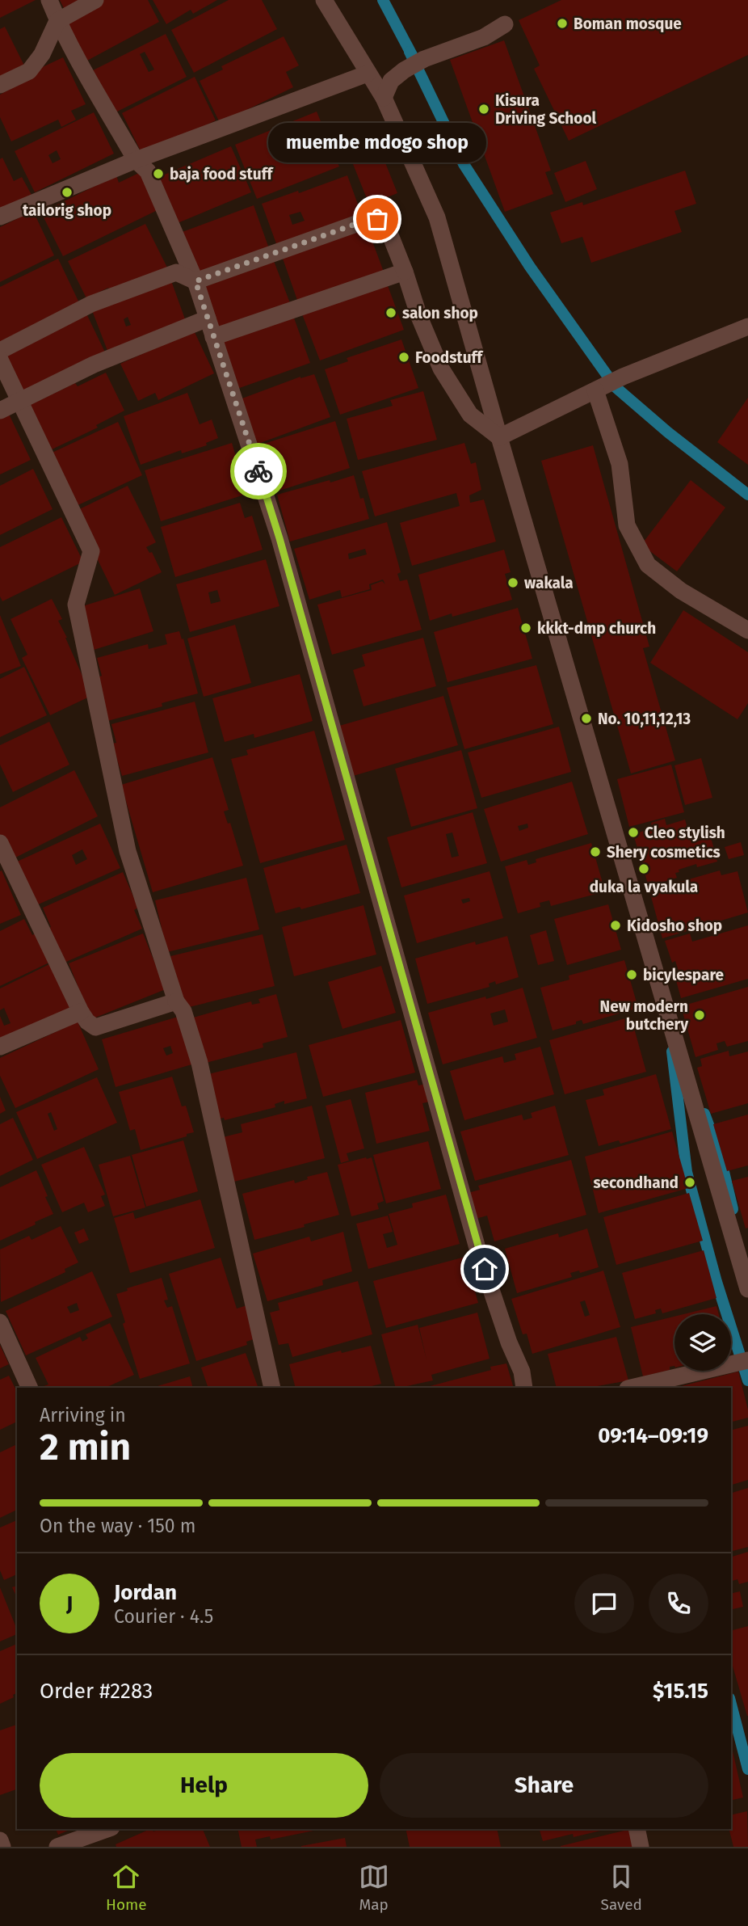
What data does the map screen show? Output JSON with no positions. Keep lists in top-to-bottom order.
{
  "places": [
    "Boman mosque",
    "Kisura Driving School",
    "baja food stuff",
    "tailorig shop",
    "muembe mdogo shop",
    "salon shop",
    "Foodstuff",
    "wakala",
    "kkkt-dmp church",
    "No. 10,11,12,13",
    "Cleo stylish",
    "Shery cosmetics",
    "duka la vyakula",
    "Kidosho shop",
    "bicylespare",
    "New modern butchery",
    "secondhand"
  ],
  "page": {
    "bubble": "muembe mdogo shop",
    "heading": ["2 min", "Arriving in", "09:14–09:19"],
    "panel": [
      "Jordan",
      "Courier · 4.5",
      "Order #2283",
      "$15.15"
    ],
    "bar": "On the way · 150 m",
    "round": "J",
    "buttons": ["Help", "Share"],
    "tabs": ["Home", "Map", "Saved"]
  }
}
